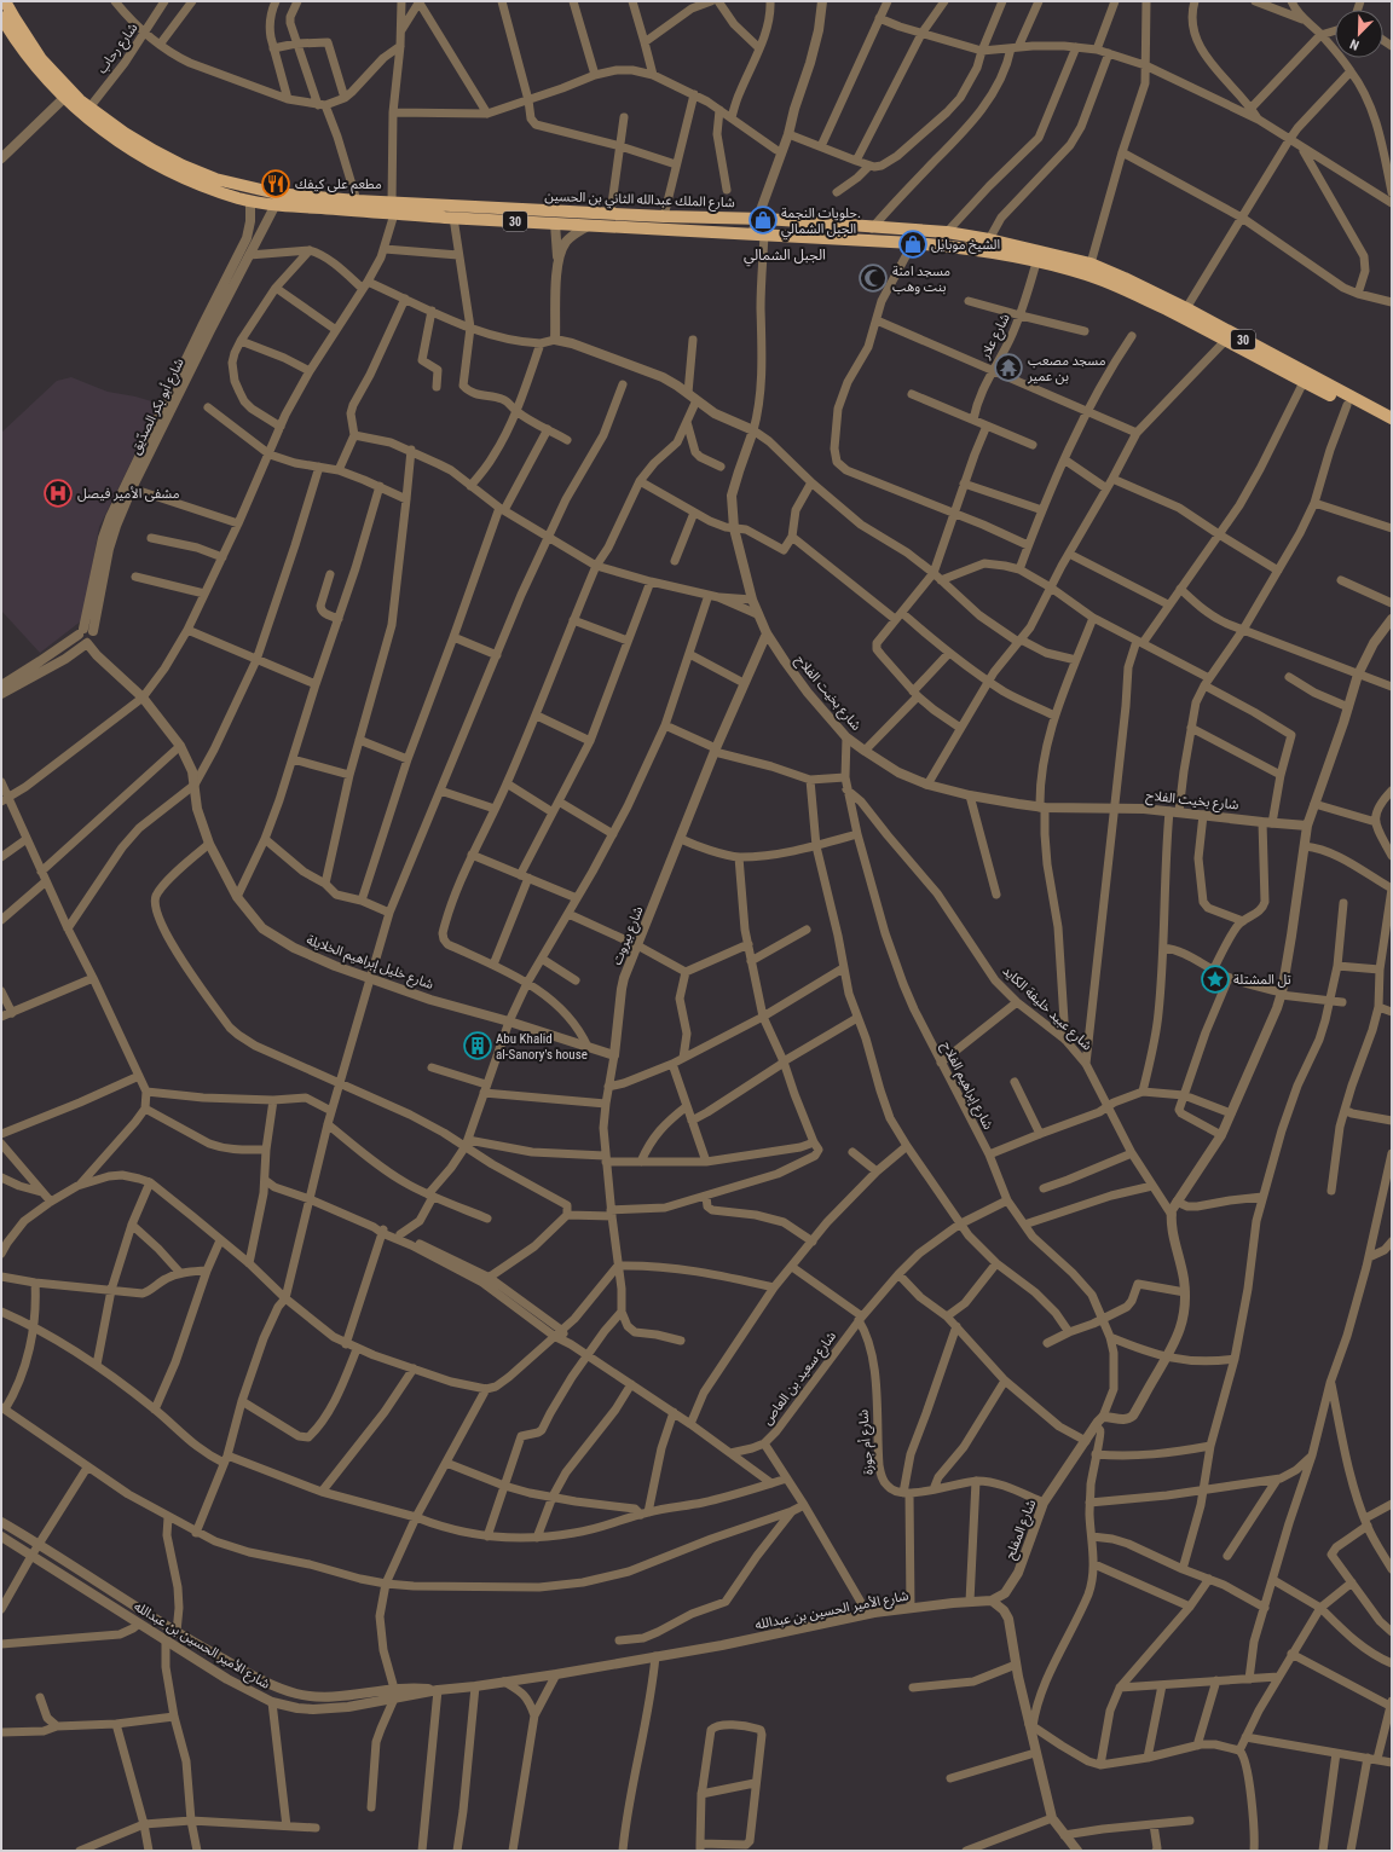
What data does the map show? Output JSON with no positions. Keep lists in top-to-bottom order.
{
  "streets": {
    "main road": ["شارع الملك عبدالله الثاني بن الحسين", "30"],
    "street": [
      "شارع رحاب",
      "شارع علار",
      "شارع أبو بكر الصدّيق",
      "شارع بخيت الفلاح",
      "شارع بيروت",
      "شارع خليل إبراهيم الخلايلة",
      "شارع عبيد خليفة الكايد",
      "شارع إبراهيم الفلاح",
      "شارع سعيد بن العاص",
      "شارع أم جوزة",
      "شارع المفلح",
      "شارع الأمير الحسين بن عبدالله"
    ]
  },
  "crossings": [
    ["شارع رحاب", "شارع الملك عبدالله الثاني بن الحسين"],
    ["شارع الملك عبدالله الثاني بن الحسين", "شارع علار"],
    ["شارع الملك عبدالله الثاني بن الحسين", "شارع أبو بكر الصدّيق"],
    ["شارع الملك عبدالله الثاني بن الحسين", "شارع بخيت الفلاح"],
    ["شارع أبو بكر الصدّيق", "شارع خليل إبراهيم الخلايلة"],
    ["شارع بخيت الفلاح", "شارع بيروت"],
    ["شارع بخيت الفلاح", "شارع إبراهيم الفلاح"],
    ["شارع بيروت", "شارع خليل إبراهيم الخلايلة"],
    ["شارع عبيد خليفة الكايد", "شارع إبراهيم الفلاح"],
    ["شارع إبراهيم الفلاح", "شارع سعيد بن العاص"],
    ["شارع إبراهيم الفلاح", "شارع المفلح"],
    ["شارع سعيد بن العاص", "شارع أم جوزة"],
    ["شارع سعيد بن العاص", "شارع الأمير الحسين بن عبدالله"],
    ["شارع المفلح", "شارع الأمير الحسين بن عبدالله"]
  ],
  "districts": ["الجبل الشمالي"],
  "places": {
    "restaurant": ["مطعم على كيفك"],
    "shop": ["حلويات النجمة. الجبل الشمالي", "الشيخ موبايل"],
    "mosque": ["مسجد امنة بنت وهب"],
    "temple": ["مسجد مصعب بن عمير"],
    "hospital": ["مشفى الأمير فيصل"],
    "place": ["تل المشتلة"],
    "building": ["Abu Khalid al-Sanory's house"]
  },
  "north": "bottom left"
}
